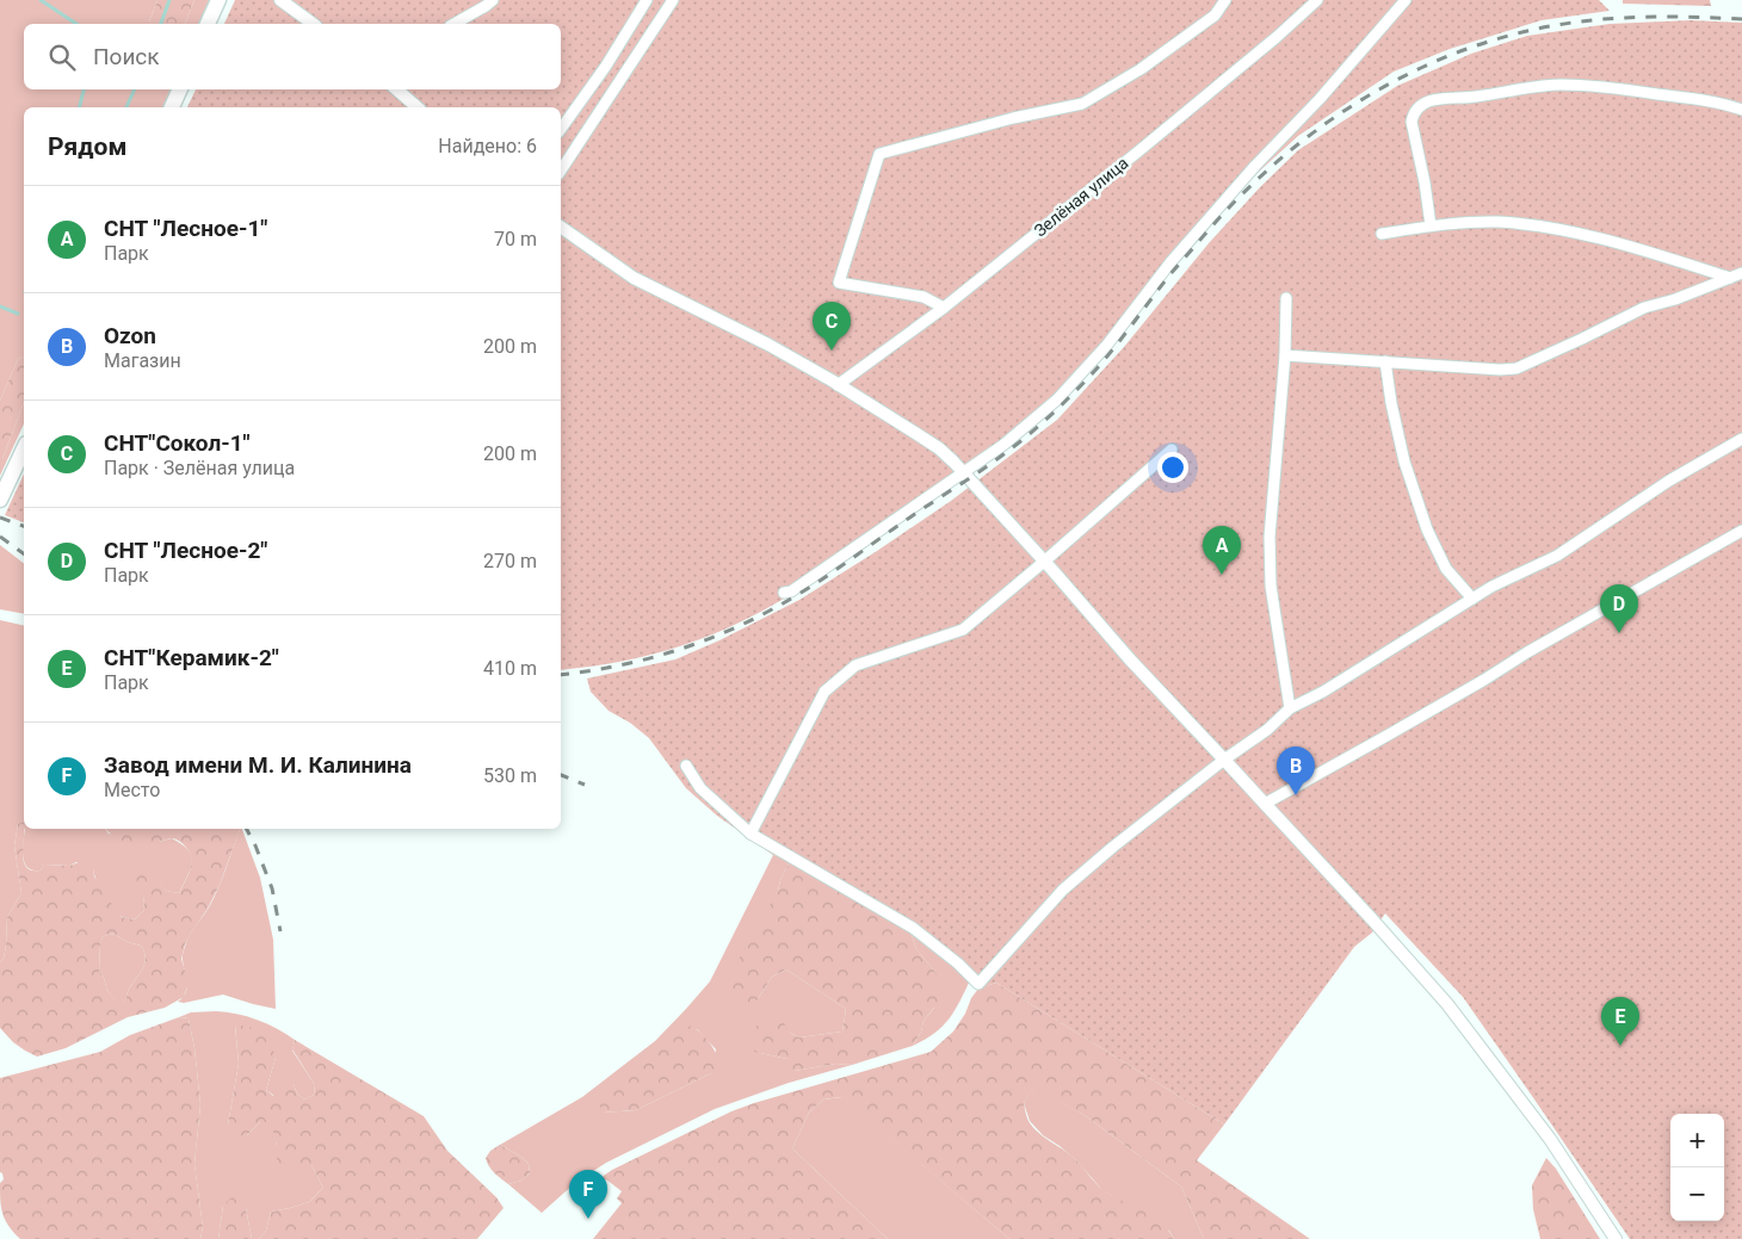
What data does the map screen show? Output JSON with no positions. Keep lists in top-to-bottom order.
{
  "streets": {
    "street": ["Зелёная улица"]
  },
  "page": {
    "search": "Поиск",
    "heading": ["Рядом", "Найдено: 6"],
    "list": [
      {
        "mark": "A",
        "name": "СНТ \"Лесное-1\"",
        "note": "Парк",
        "value": "70 m"
      },
      {
        "mark": "B",
        "name": "Ozon",
        "note": "Магазин",
        "value": "200 m"
      },
      {
        "mark": "C",
        "name": "СНТ\"Сокол-1\"",
        "note": "Парк · Зелёная улица",
        "value": "200 m"
      },
      {
        "mark": "D",
        "name": "СНТ \"Лесное-2\"",
        "note": "Парк",
        "value": "270 m"
      },
      {
        "mark": "E",
        "name": "СНТ\"Керамик-2\"",
        "note": "Парк",
        "value": "410 m"
      },
      {
        "mark": "F",
        "name": "Завод имени М. И. Калинина",
        "note": "Место",
        "value": "530 m"
      }
    ],
    "pins": [
      "C",
      "A",
      "D",
      "B",
      "E",
      "F"
    ],
    "map_buttons": ["+", "−"]
  }
}
